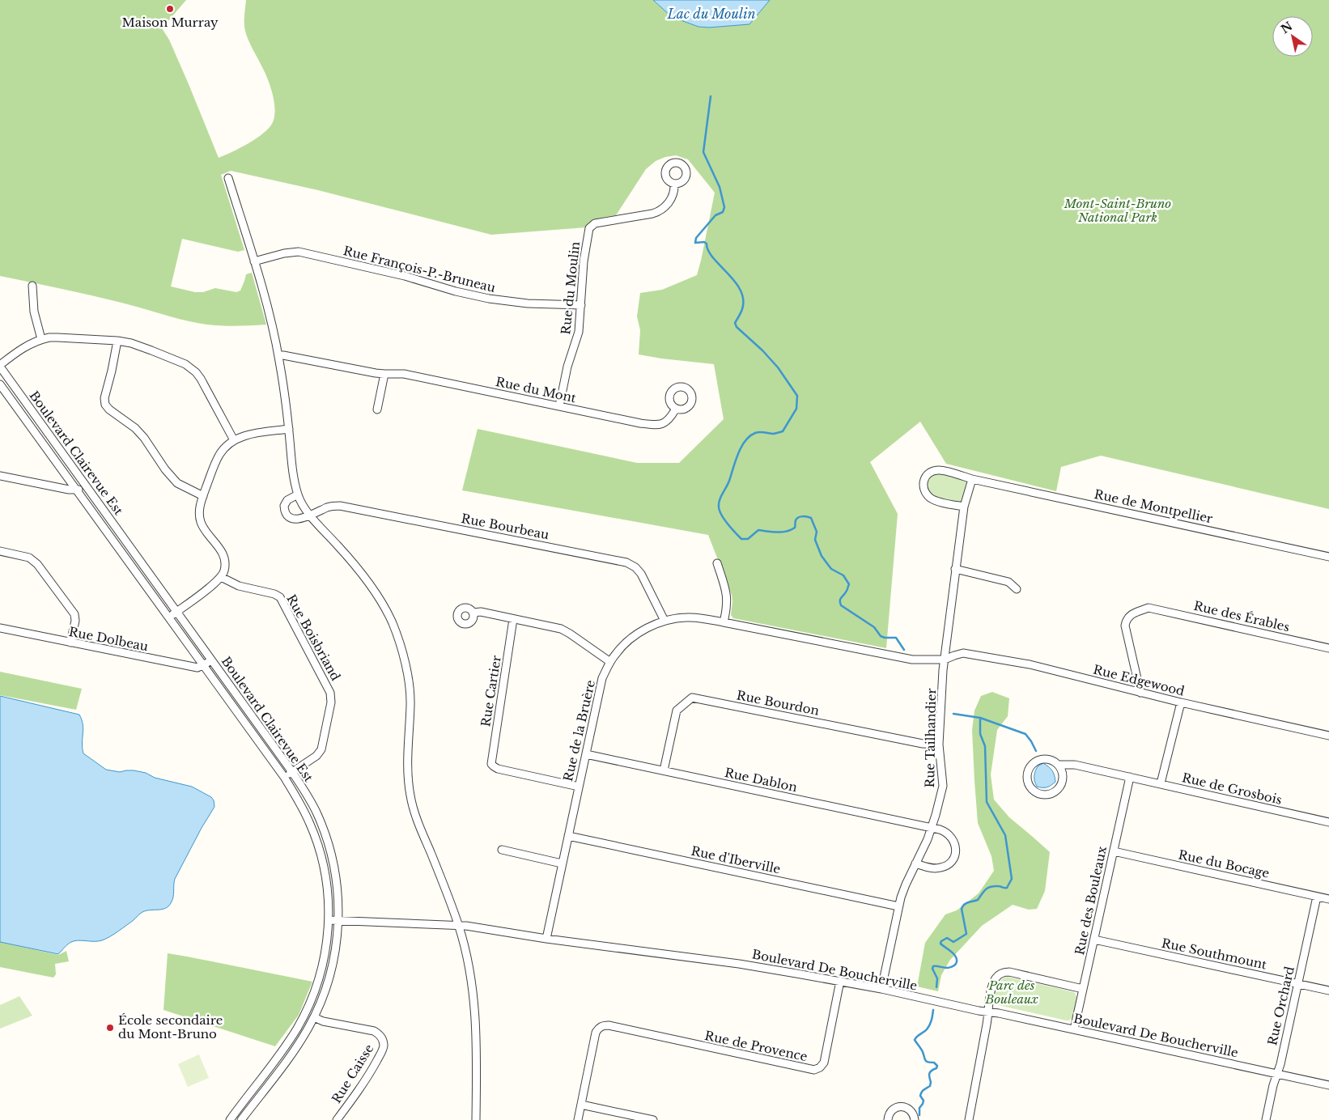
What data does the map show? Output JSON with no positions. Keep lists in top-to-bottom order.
{
  "streets": {
    "street": [
      "Rue François-P.-Bruneau",
      "Rue du Moulin",
      "Rue du Mont",
      "Boulevard Clairevue Est",
      "Rue de Montpellier",
      "Rue Bourbeau",
      "Rue des Érables",
      "Rue Boisbriand",
      "Rue Dolbeau",
      "Rue Edgewood",
      "Rue Cartier",
      "Rue Bourdon",
      "Rue de la Bruère",
      "Rue Tailhandier",
      "Rue Dablon",
      "Rue de Grosbois",
      "Rue d'Iberville",
      "Rue du Bocage",
      "Rue des Bouleaux",
      "Rue Southmount",
      "Boulevard De Boucherville",
      "Rue Orchard",
      "Rue de Provence",
      "Rue Caisse"
    ]
  },
  "crossings": [
    ["Rue François-P.-Bruneau", "Rue du Moulin"],
    ["Rue du Moulin", "Rue du Mont"],
    ["Boulevard Clairevue Est", "Rue Boisbriand"],
    ["Boulevard Clairevue Est", "Rue Dolbeau"],
    ["Boulevard Clairevue Est", "Boulevard De Boucherville"],
    ["Boulevard Clairevue Est", "Rue Caisse"],
    ["Rue de Montpellier", "Rue Tailhandier"],
    ["Rue Bourbeau", "Rue de la Bruère"],
    ["Rue des Érables", "Rue Edgewood"],
    ["Rue Edgewood", "Rue de la Bruère"],
    ["Rue Edgewood", "Rue Tailhandier"],
    ["Rue Cartier", "Rue de la Bruère"],
    ["Rue Bourdon", "Rue Tailhandier"],
    ["Rue Bourdon", "Rue Dablon"],
    ["Rue de la Bruère", "Rue Tailhandier"],
    ["Rue de la Bruère", "Rue Dablon"],
    ["Rue de la Bruère", "Rue d'Iberville"],
    ["Rue de la Bruère", "Boulevard De Boucherville"],
    ["Rue Tailhandier", "Rue Dablon"],
    ["Rue Tailhandier", "Rue d'Iberville"],
    ["Rue Tailhandier", "Boulevard De Boucherville"],
    ["Rue de Grosbois", "Rue des Bouleaux"],
    ["Rue du Bocage", "Rue des Bouleaux"],
    ["Rue du Bocage", "Rue Orchard"],
    ["Rue des Bouleaux", "Rue Southmount"],
    ["Rue des Bouleaux", "Boulevard De Boucherville"],
    ["Rue Southmount", "Rue Orchard"],
    ["Boulevard De Boucherville", "Rue Orchard"],
    ["Boulevard De Boucherville", "Rue de Provence"]
  ],
  "water": ["Lac du Moulin"],
  "parks": ["Mont-Saint-Bruno National Park", "Parc des Bouleaux"],
  "places": ["Maison Murray", "École secondaire du Mont-Bruno"],
  "north": "top left"
}
